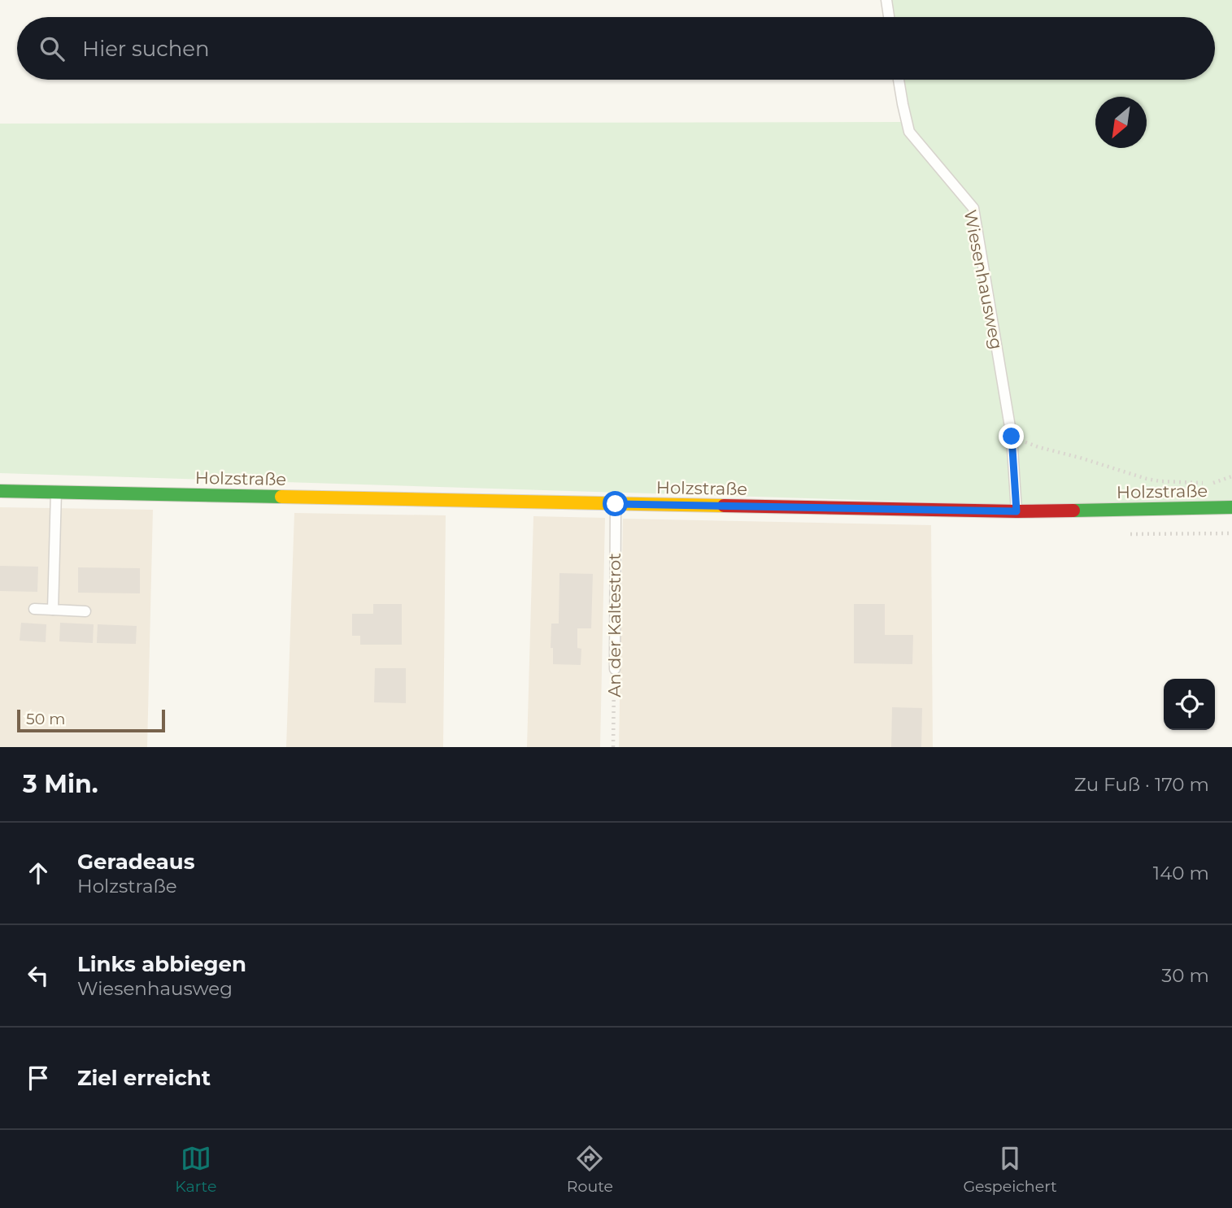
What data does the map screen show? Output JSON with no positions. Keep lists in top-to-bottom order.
{
  "streets": {
    "main road": ["Holzstraße"],
    "lane": ["Wiesenhausweg", "An der Kaltestrot"]
  },
  "crossings": [
    ["Wiesenhausweg", "Holzstraße"],
    ["Holzstraße", "An der Kaltestrot"]
  ],
  "scale_bar": "50 m",
  "north": "bottom left",
  "page": {
    "search": "Hier suchen",
    "scale": "50 m",
    "heading": ["3 Min.", "Zu Fuß · 170 m"],
    "list": [
      ["Geradeaus", "Holzstraße", "140 m"],
      ["Links abbiegen", "Wiesenhausweg", "30 m"],
      "Ziel erreicht"
    ],
    "nav": ["Karte", "Route", "Gespeichert"]
  }
}
